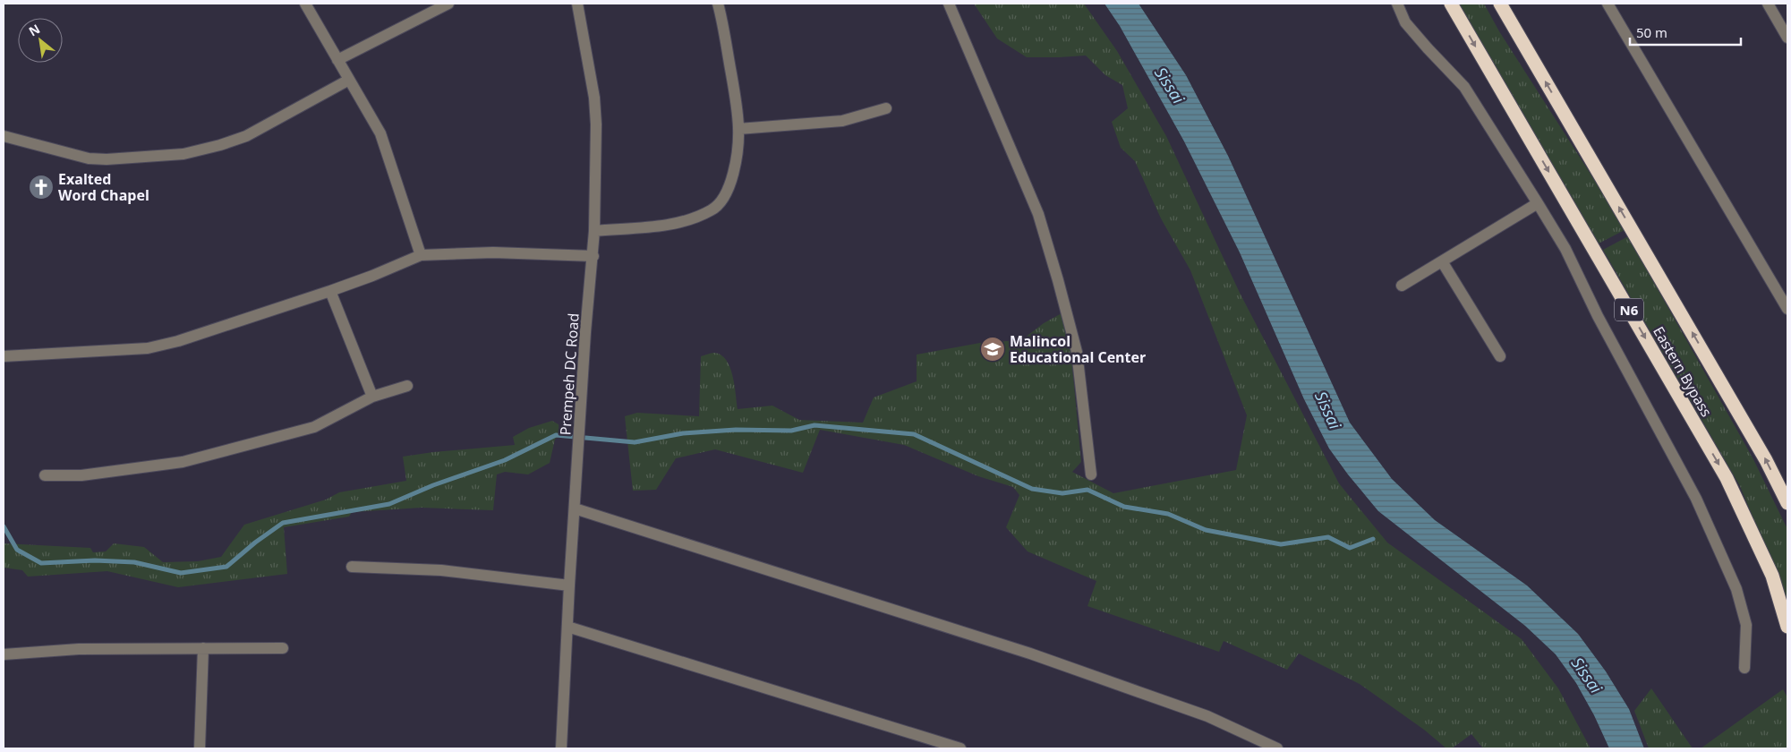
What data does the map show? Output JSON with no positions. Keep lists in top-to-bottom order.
{
  "streets": {
    "highway": ["N6", "Eastern Bypass"],
    "street": ["Prempeh DC Road"]
  },
  "water": ["Sissai"],
  "places": {
    "church": ["Exalted Word Chapel"],
    "school or university": ["Malincol Educational Center"]
  },
  "scale_bar": "50 m",
  "north": "top left"
}
